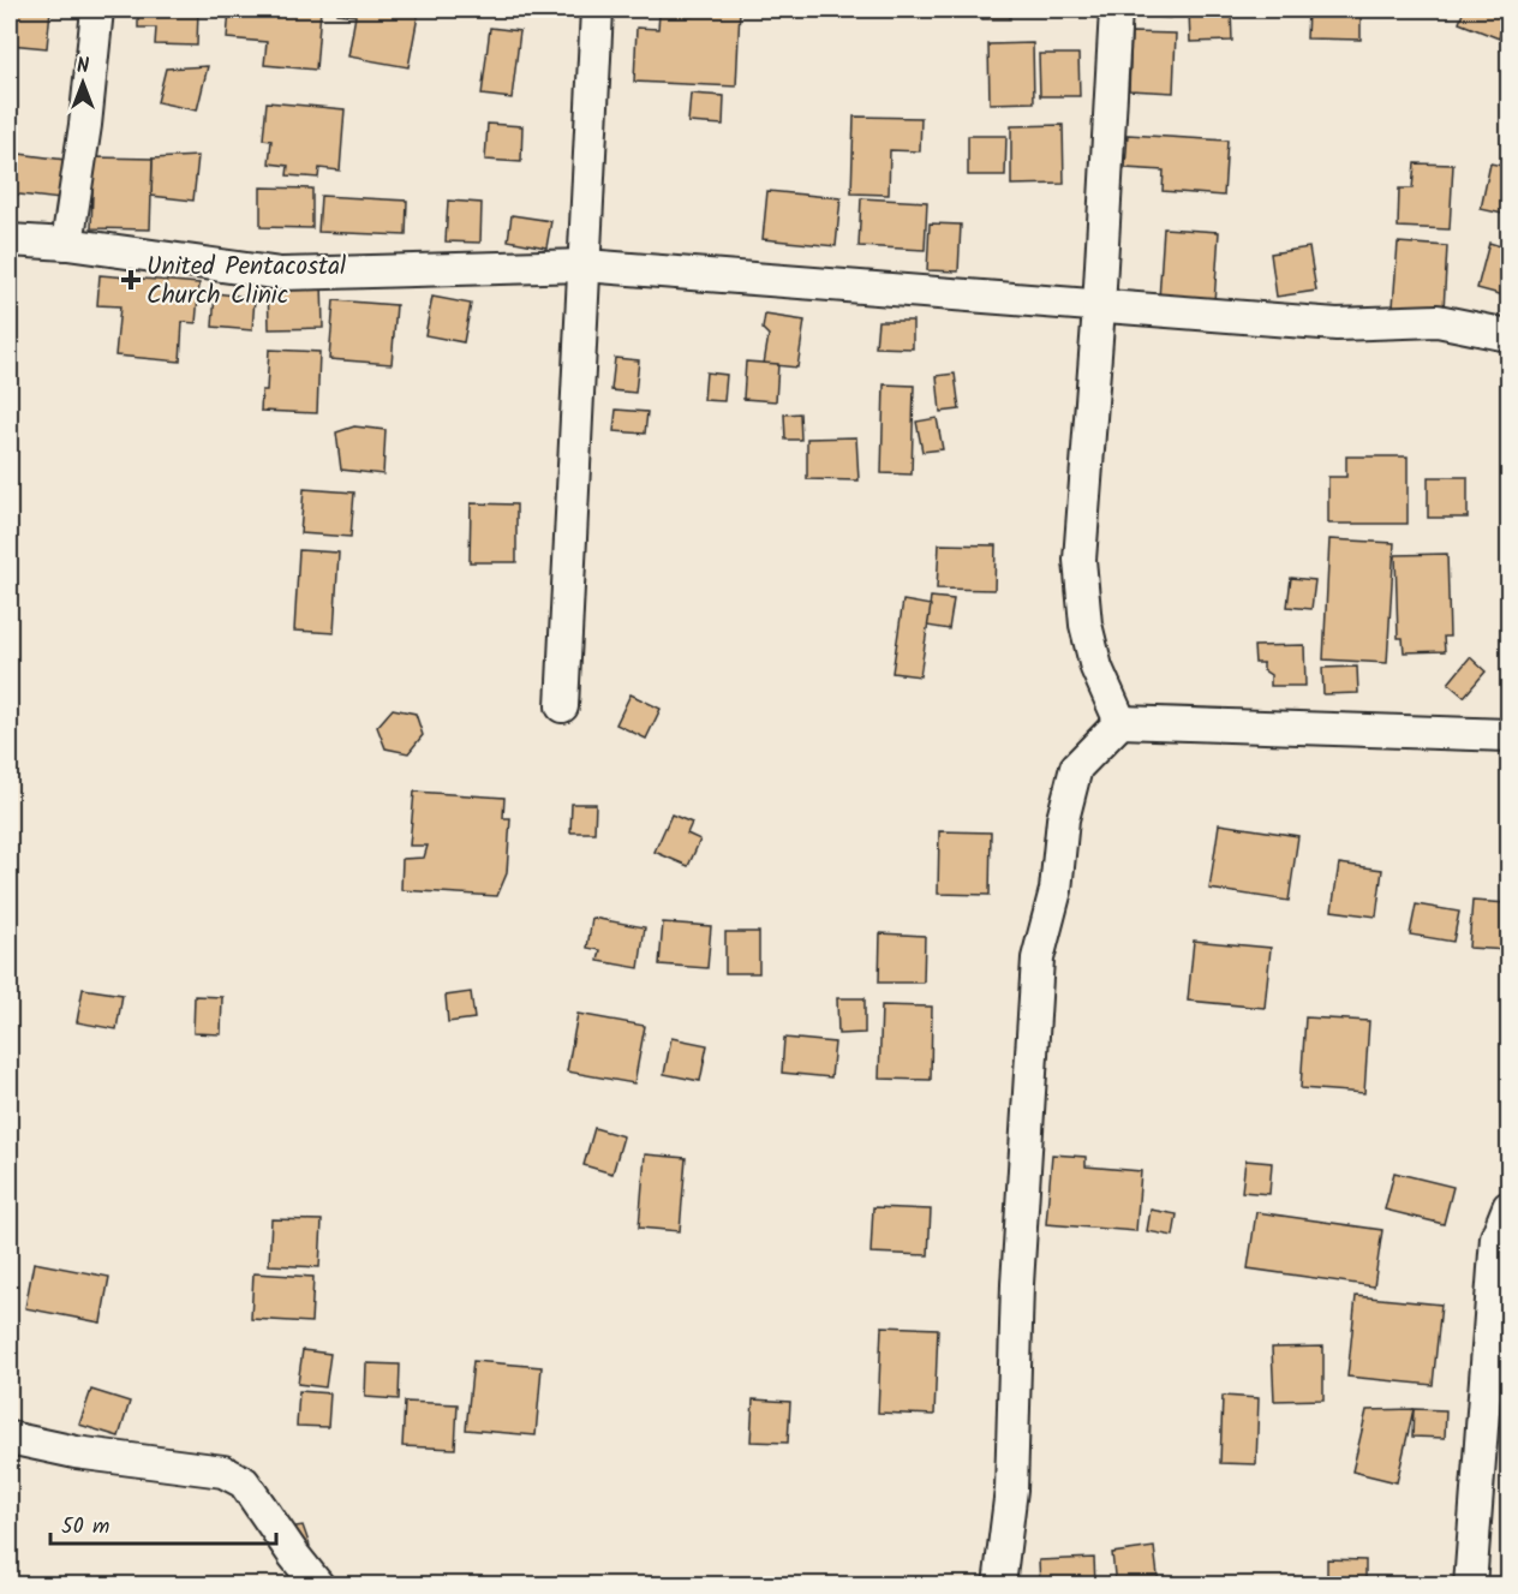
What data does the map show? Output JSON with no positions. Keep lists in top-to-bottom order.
{
  "places": {
    "health": ["United Pentacostal Church Clinic"]
  },
  "scale_bar": "50 m",
  "north": "top"
}
